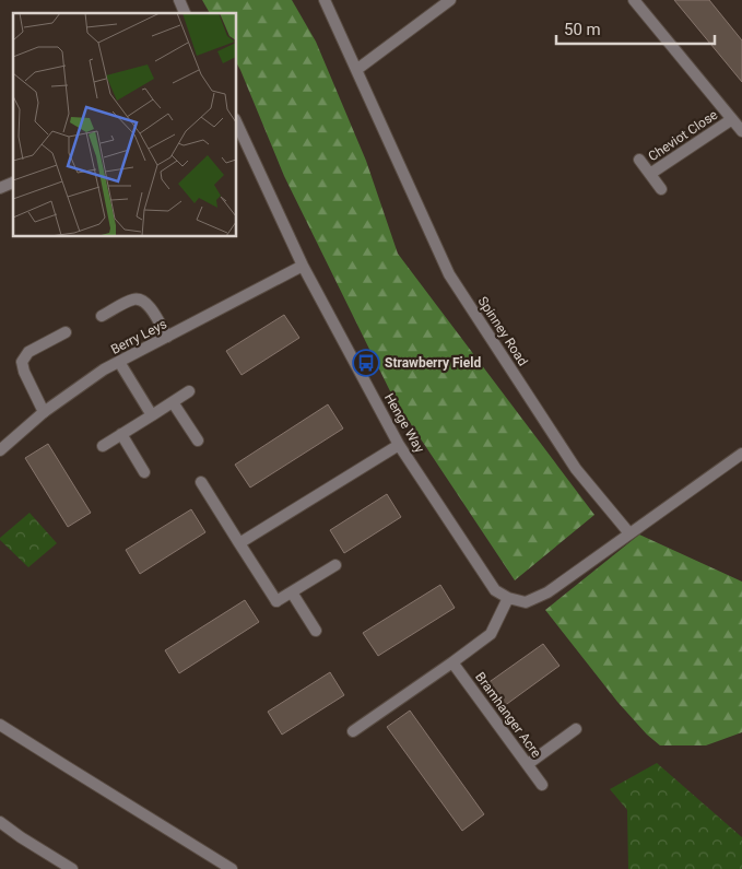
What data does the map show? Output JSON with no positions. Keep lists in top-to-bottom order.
{
  "streets": {
    "street": [
      "Cheviot Close",
      "Spinney Road",
      "Berry Leys",
      "Henge Way",
      "Bramhanger Acre"
    ]
  },
  "crossings": [
    ["Berry Leys", "Henge Way"]
  ],
  "places": {
    "bus stop": ["Strawberry Field"]
  },
  "scale_bar": "50 m"
}
